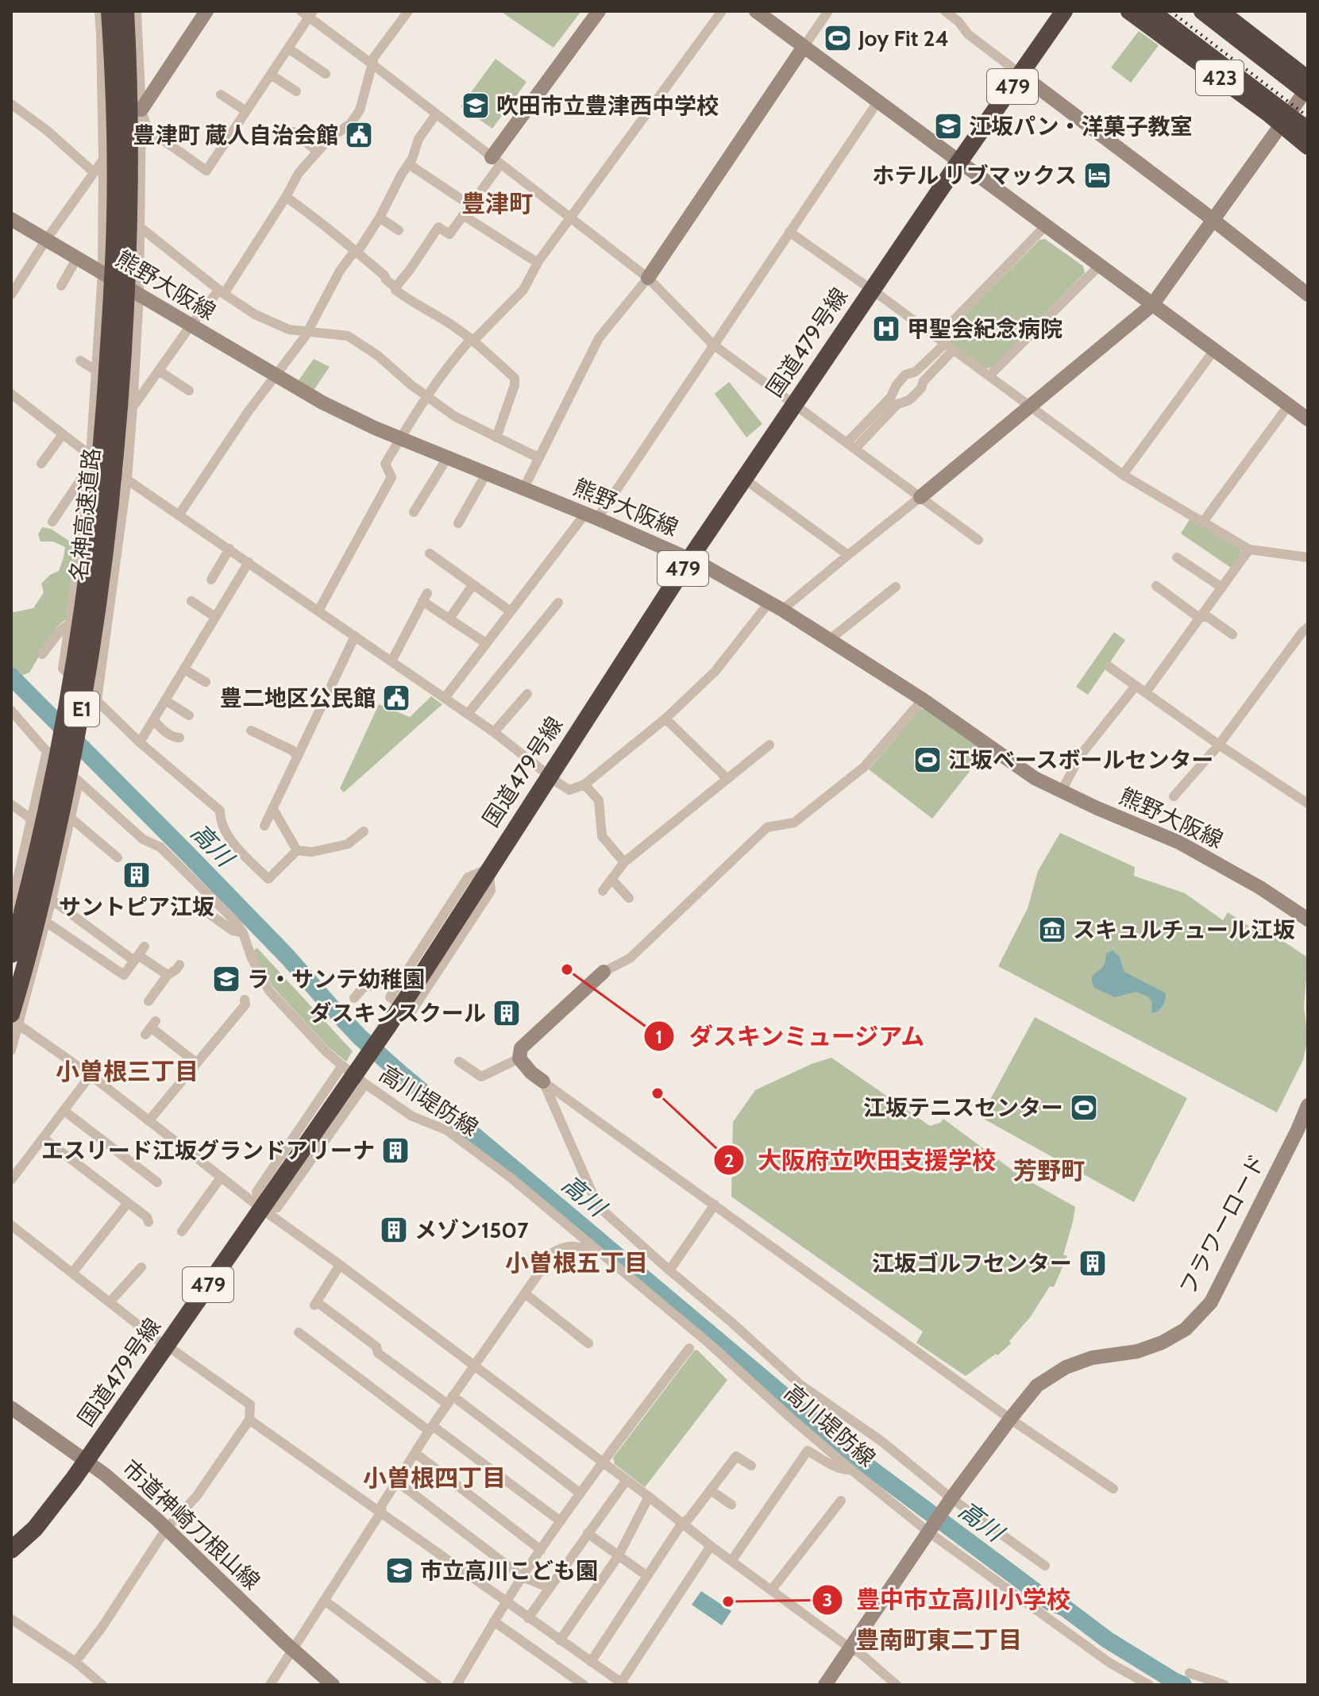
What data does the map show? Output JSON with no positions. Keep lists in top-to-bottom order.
{
  "streets": {
    "highway": [
      "423",
      "479",
      "国道479号線",
      "名神高速道路",
      "E1"
    ],
    "street": [
      "熊野大阪線",
      "高川堤防線",
      "フラワーロード",
      "市道神崎刀根山線"
    ]
  },
  "crossings": [
    ["熊野大阪線", "国道479号線"],
    ["国道479号線", "市道神崎刀根山線"],
    ["高川堤防線", "フラワーロード"]
  ],
  "districts": [
    "豊津町",
    "小曽根三丁目",
    "芳野町",
    "小曽根五丁目",
    "小曽根四丁目",
    "豊南町東二丁目"
  ],
  "water": ["高川"],
  "places": {
    "sports": ["Joy Fit 24", "江坂ベースボールセンター", "江坂テニスセンター"],
    "school or university": [
      "吹田市立豊津西中学校",
      "江坂パン・洋菓子教室",
      "ラ・サンテ幼稚園",
      "市立高川こども園"
    ],
    "public building": ["豊津町 蔵人自治会館", "豊二地区公民館"],
    "hotel": ["ホテル リブマックス"],
    "hospital": ["甲聖会紀念病院"],
    "building": [
      "サントピア江坂",
      "ダスキンスクール",
      "エスリード江坂グランドアリーナ",
      "メゾン1507",
      "江坂ゴルフセンター"
    ],
    "museum": ["スキュルチュール江坂"],
    "other": ["ダスキンミュージアム", "大阪府立吹田支援学校", "豊中市立高川小学校"]
  }
}
